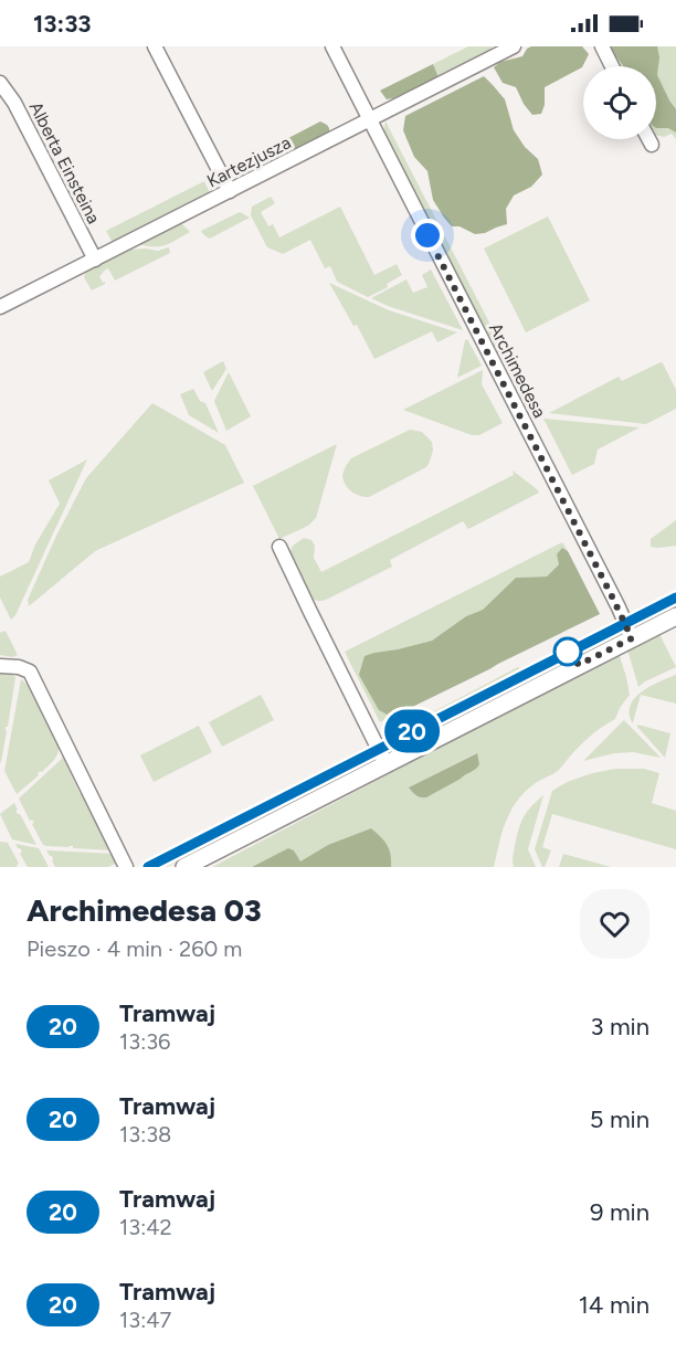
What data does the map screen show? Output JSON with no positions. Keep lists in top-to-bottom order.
{
  "streets": {
    "street": ["Kartezjusza", "Alberta Einsteina", "Archimedesa"]
  },
  "crossings": [
    ["Kartezjusza", "Alberta Einsteina"],
    ["Kartezjusza", "Archimedesa"]
  ],
  "lines": ["tram line 20"],
  "page": {
    "status": "13:33",
    "on_map": "20",
    "heading": ["Archimedesa 03", "Pieszo · 4 min · 260 m"],
    "list": [
      {
        "mark": "20",
        "name": "Tramwaj",
        "note": "13:36",
        "value": "3 min"
      },
      {
        "mark": "20",
        "name": "Tramwaj",
        "note": "13:38",
        "value": "5 min"
      },
      {
        "mark": "20",
        "name": "Tramwaj",
        "note": "13:42",
        "value": "9 min"
      },
      {
        "mark": "20",
        "name": "Tramwaj",
        "note": "13:47",
        "value": "14 min"
      }
    ]
  }
}
